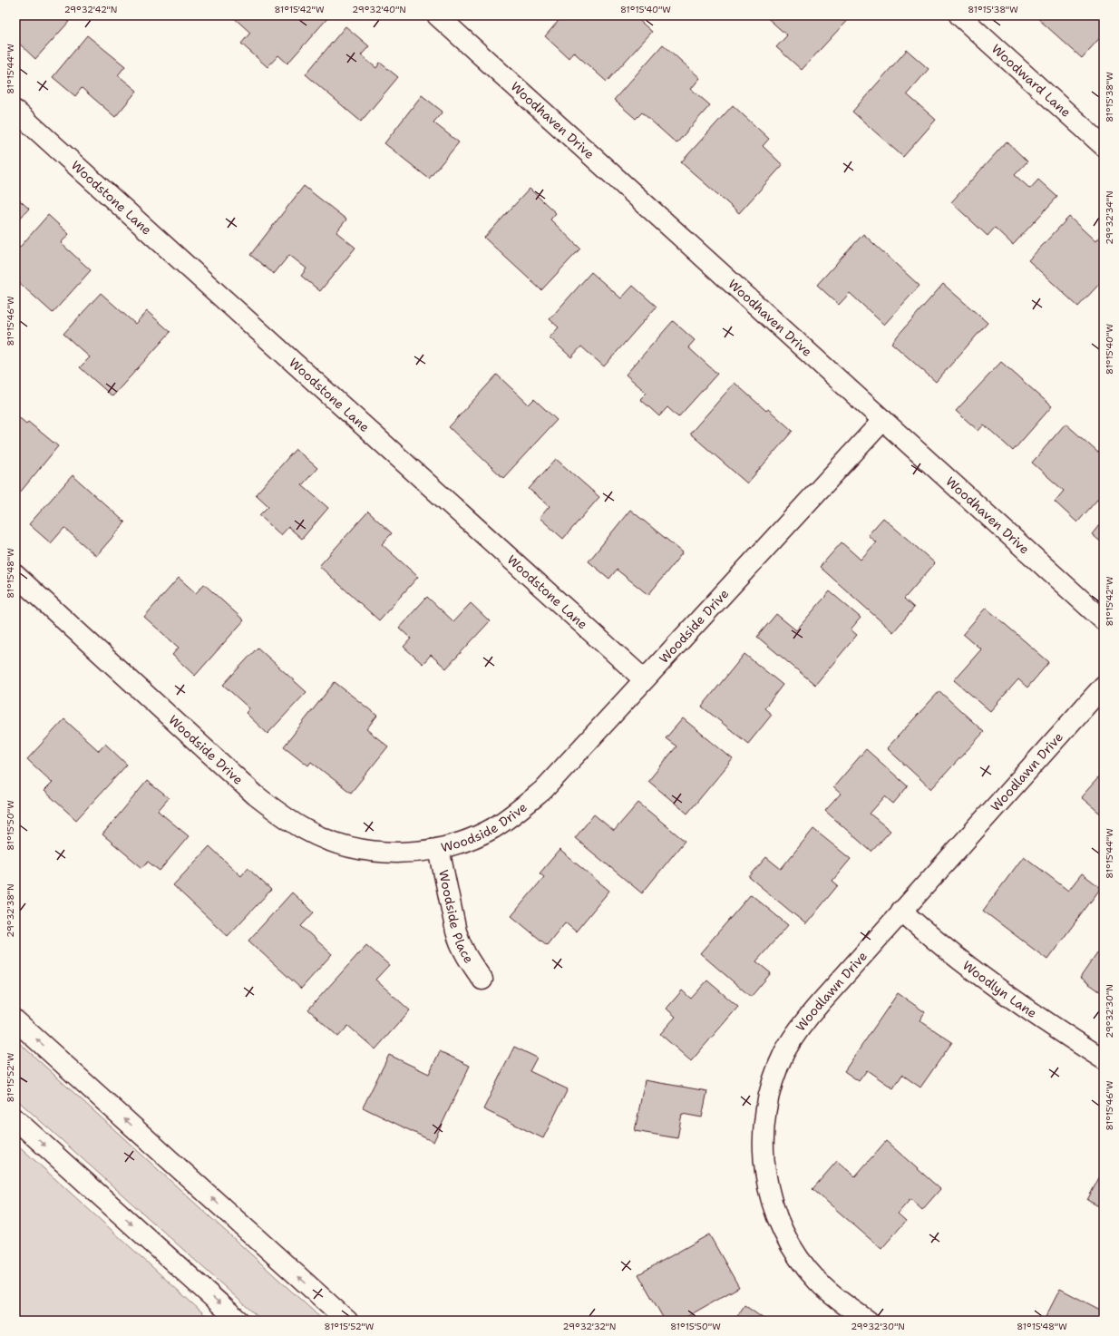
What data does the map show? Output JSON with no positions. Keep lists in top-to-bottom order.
{
  "streets": {
    "street": [
      "Woodward Lane",
      "Woodhaven Drive",
      "Woodstone Lane",
      "Woodside Drive",
      "Woodlawn Drive",
      "Woodside Place",
      "Woodlyn Lane"
    ]
  },
  "crossings": [
    ["Woodhaven Drive", "Woodside Drive"],
    ["Woodstone Lane", "Woodside Drive"],
    ["Woodside Drive", "Woodside Place"],
    ["Woodlawn Drive", "Woodlyn Lane"]
  ],
  "coordinates": [
    "29°32'42\"N",
    "81°15'42\"W",
    "29°32'40\"N",
    "81°15'40\"W",
    "81°15'38\"W",
    "81°15'44\"W",
    "29°32'34\"N",
    "81°15'46\"W",
    "81°15'48\"W",
    "81°15'50\"W",
    "29°32'38\"N",
    "29°32'30\"N",
    "81°15'52\"W",
    "29°32'32\"N"
  ]
}
